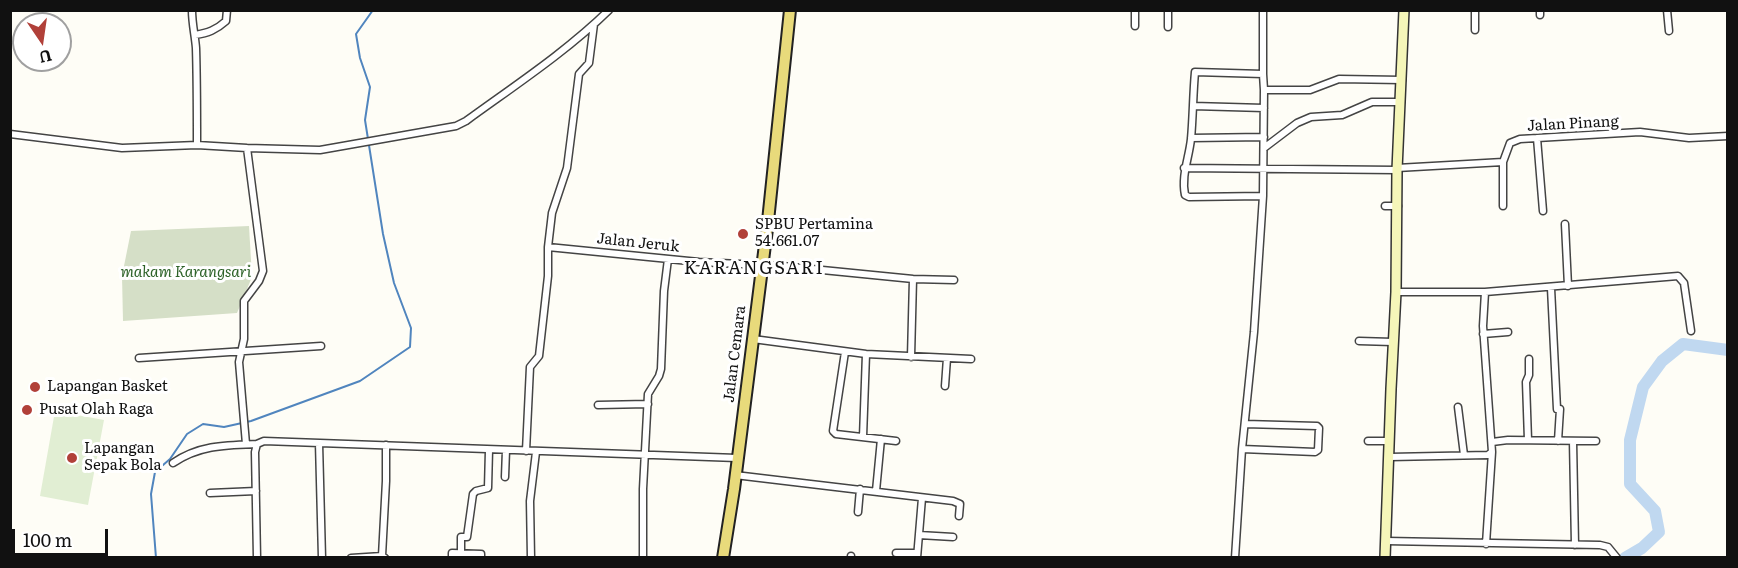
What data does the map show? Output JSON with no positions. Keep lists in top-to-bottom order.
{
  "streets": {
    "main road": ["Jalan Cemara"],
    "street": ["Jalan Pinang", "Jalan Jeruk"]
  },
  "crossings": [
    ["Jalan Jeruk", "Jalan Cemara"]
  ],
  "districts": ["KARANGSARI"],
  "parks": ["makam Karangsari"],
  "places": [
    "SPBU Pertamina 54.661.07",
    "Lapangan Basket",
    "Pusat Olah Raga",
    "Lapangan Sepak Bola"
  ],
  "scale_bar": "100 m",
  "north": "bottom"
}
